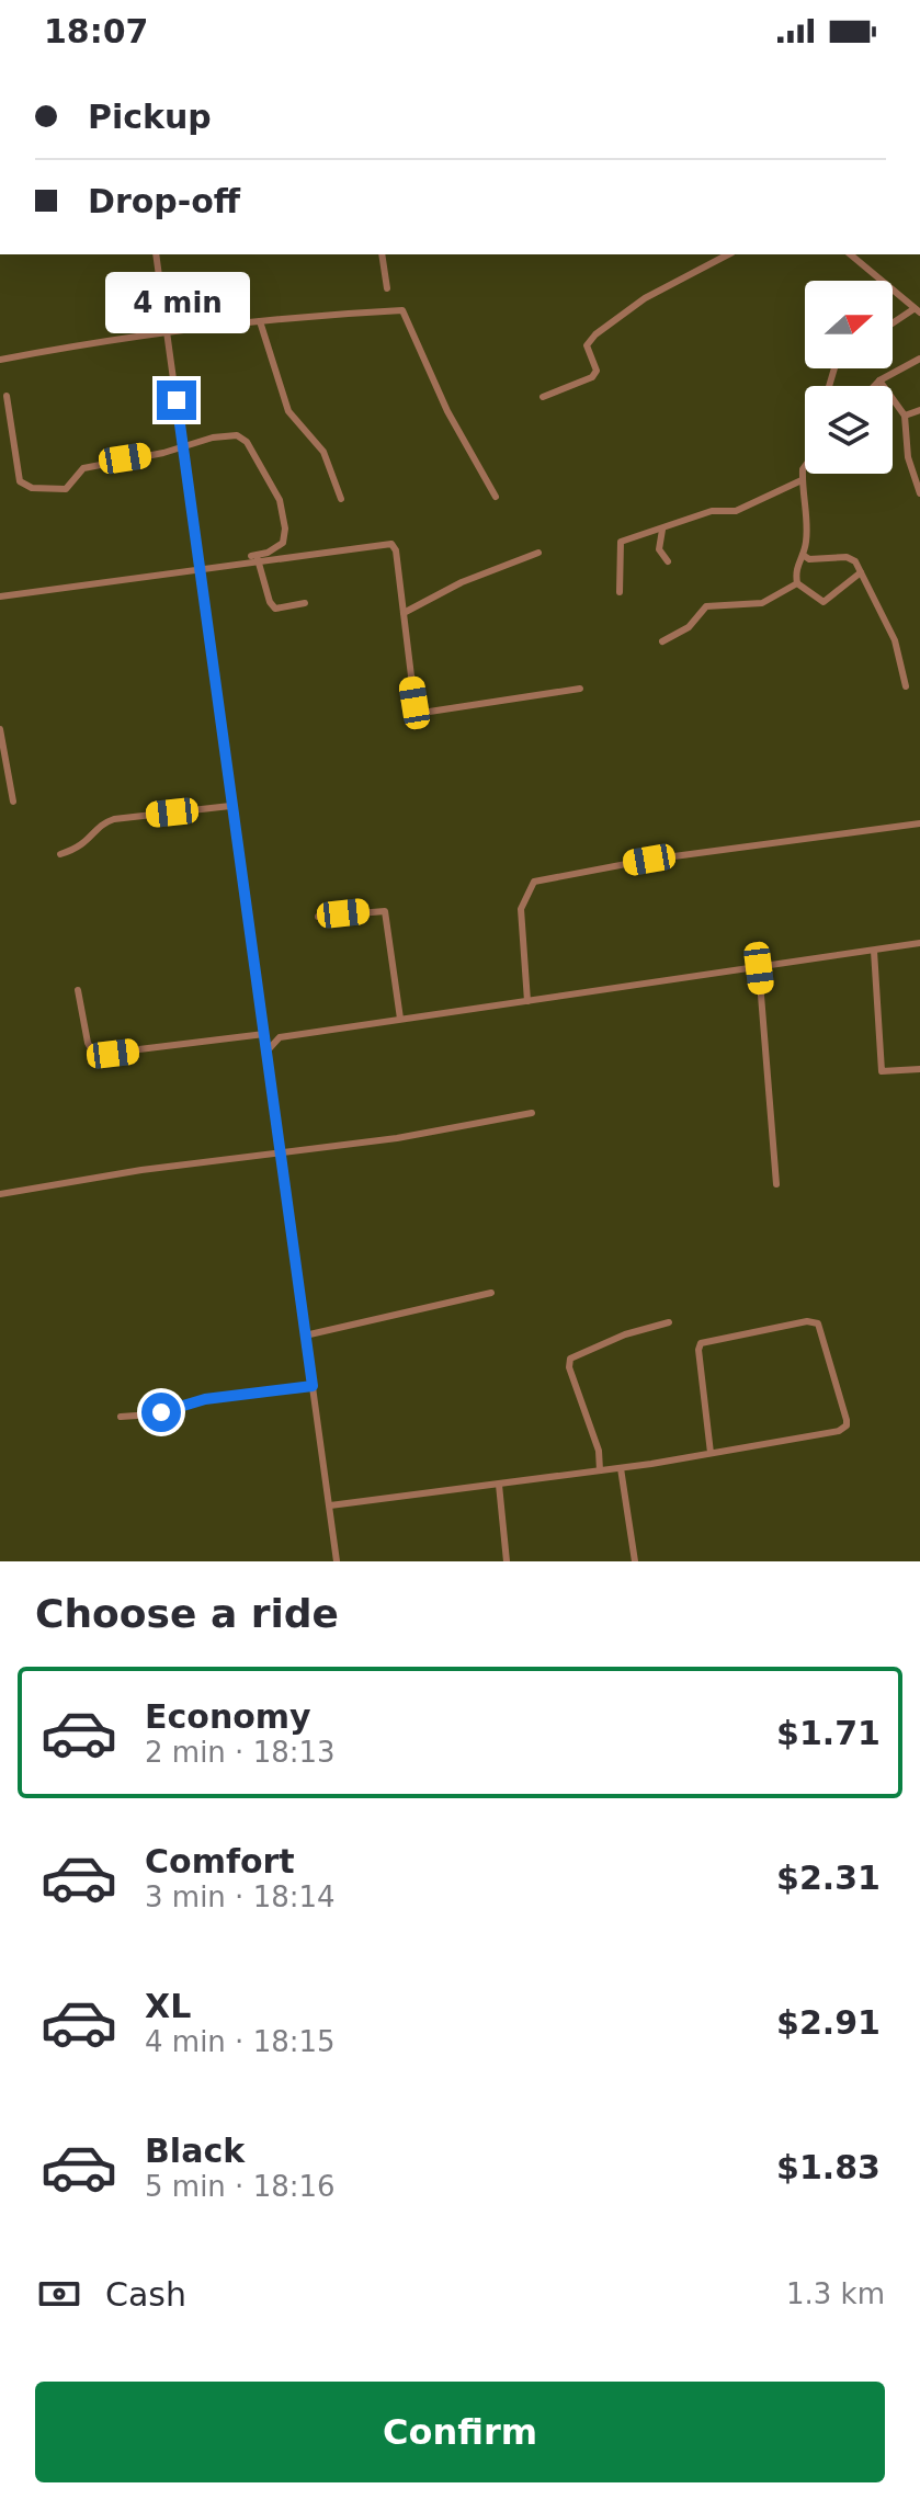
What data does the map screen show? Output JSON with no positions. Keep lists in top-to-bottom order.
{
  "north": "right",
  "page": {
    "status": "18:07",
    "banner": ["Pickup", "Drop-off"],
    "bubble": "4 min",
    "heading": "Choose a ride",
    "list": [
      {
        "name": "Economy",
        "note": "2 min · 18:13",
        "value": "$1.71"
      },
      {
        "name": "Comfort",
        "note": "3 min · 18:14",
        "value": "$2.31"
      },
      {
        "name": "XL",
        "note": "4 min · 18:15",
        "value": "$2.91"
      },
      {
        "name": "Black",
        "note": "5 min · 18:16",
        "value": "$1.83"
      }
    ],
    "pay": ["Cash", "1.3 km"],
    "buttons": "Confirm"
  }
}
